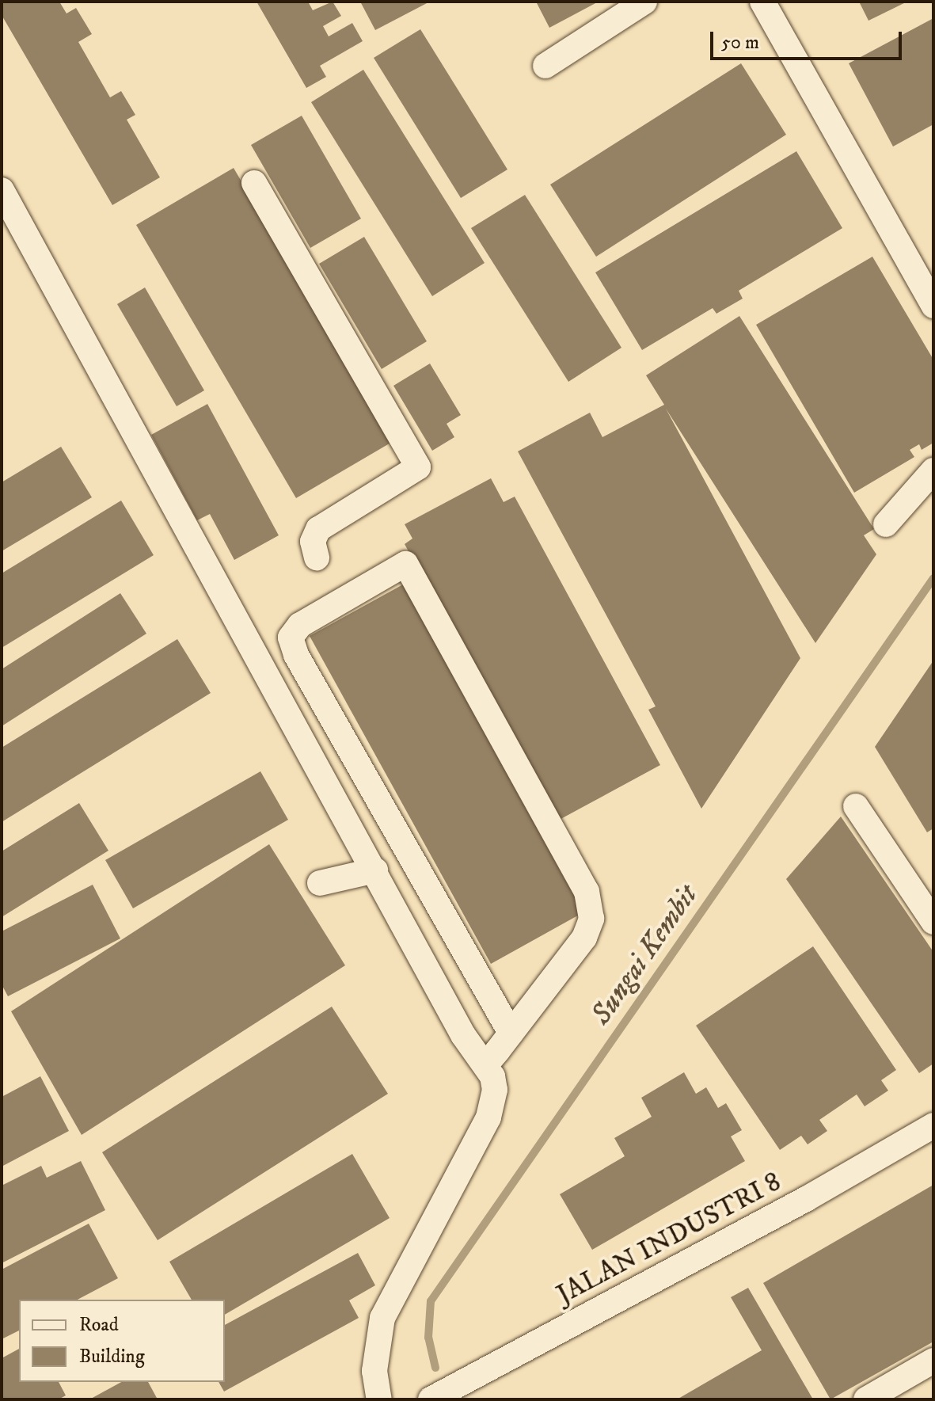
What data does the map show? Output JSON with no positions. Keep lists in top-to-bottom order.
{
  "streets": {
    "street": ["JALAN INDUSTRI 8"]
  },
  "water": ["Sungai Kembit"],
  "legend": ["Road", "Building"],
  "scale_bar": "50 m"
}
